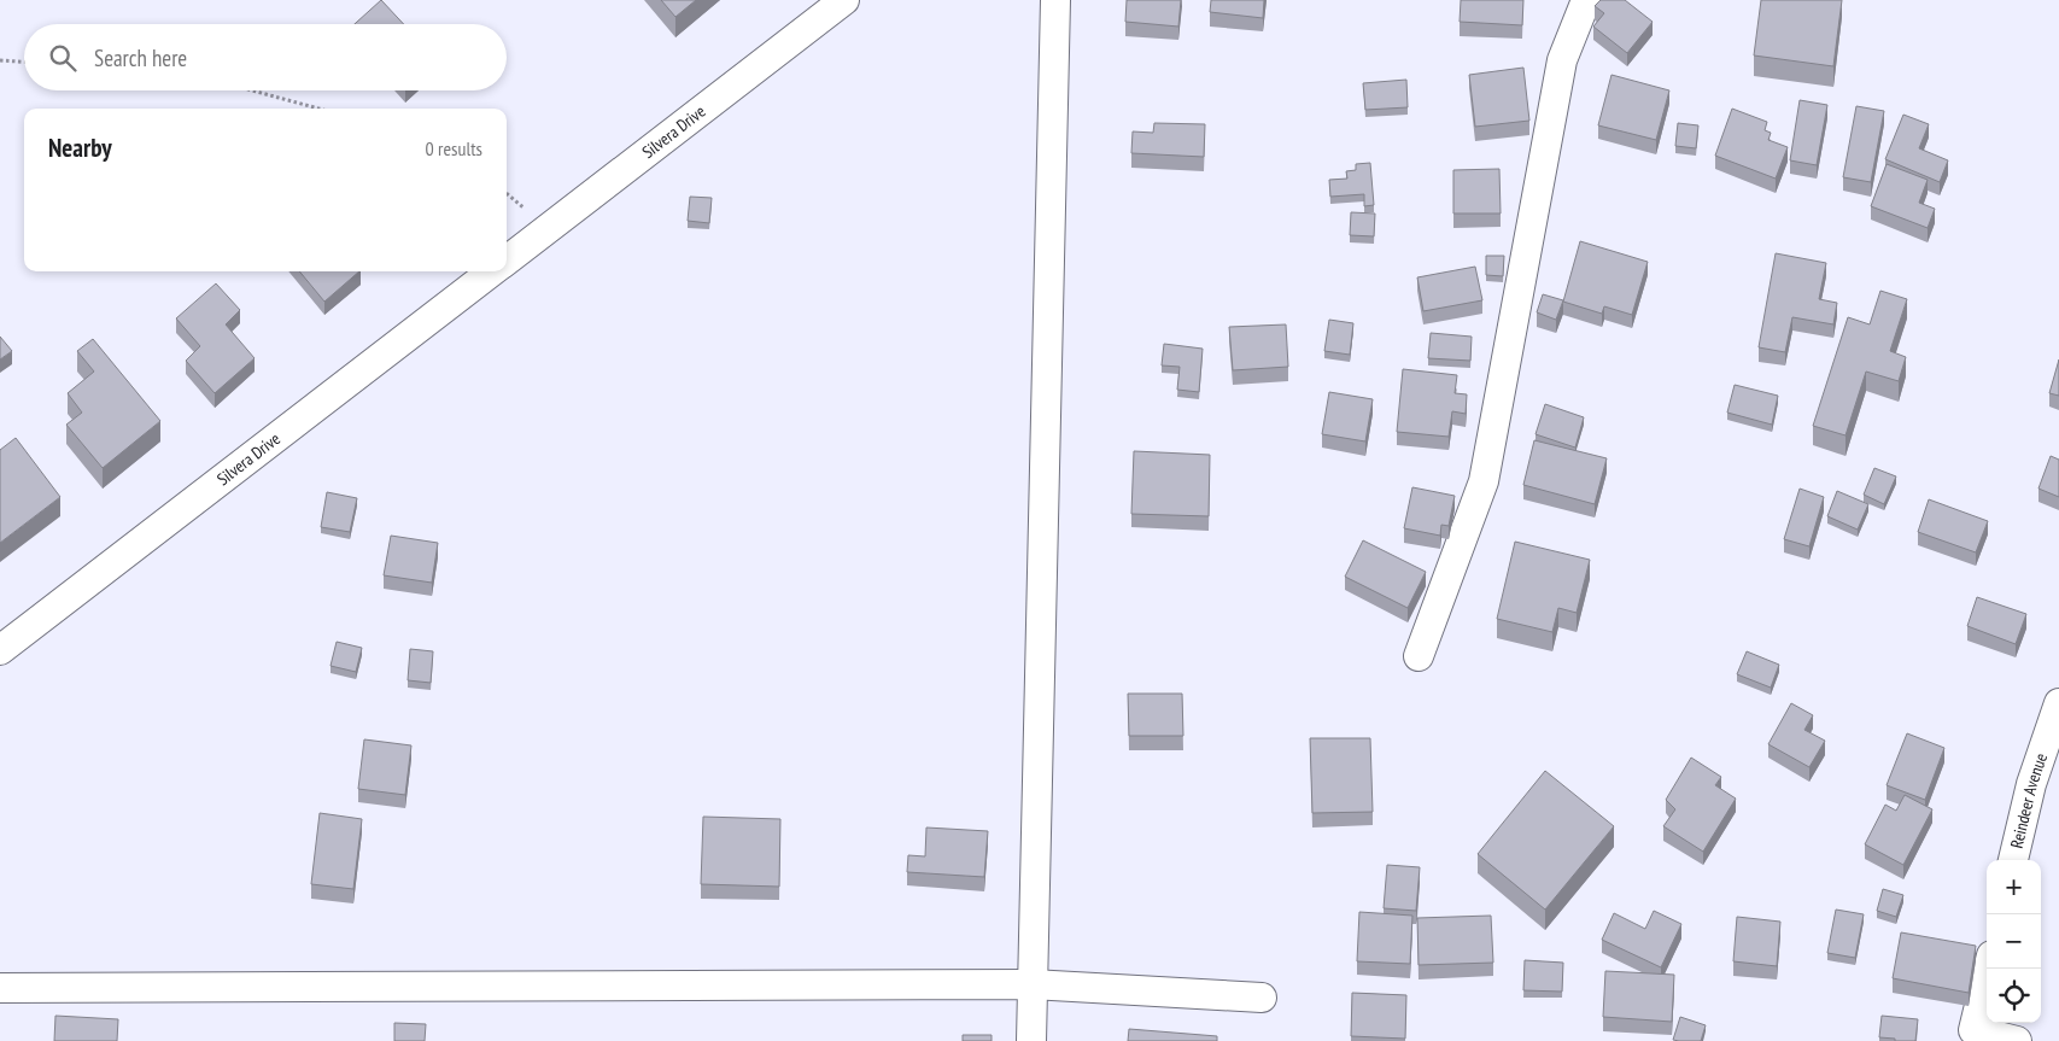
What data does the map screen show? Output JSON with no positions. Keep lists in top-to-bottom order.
{
  "streets": {
    "street": ["Silvera Drive", "Reindeer Avenue"]
  },
  "page": {
    "search": "Search here",
    "heading": ["Nearby", "0 results"],
    "map_buttons": ["+", "−"]
  }
}
